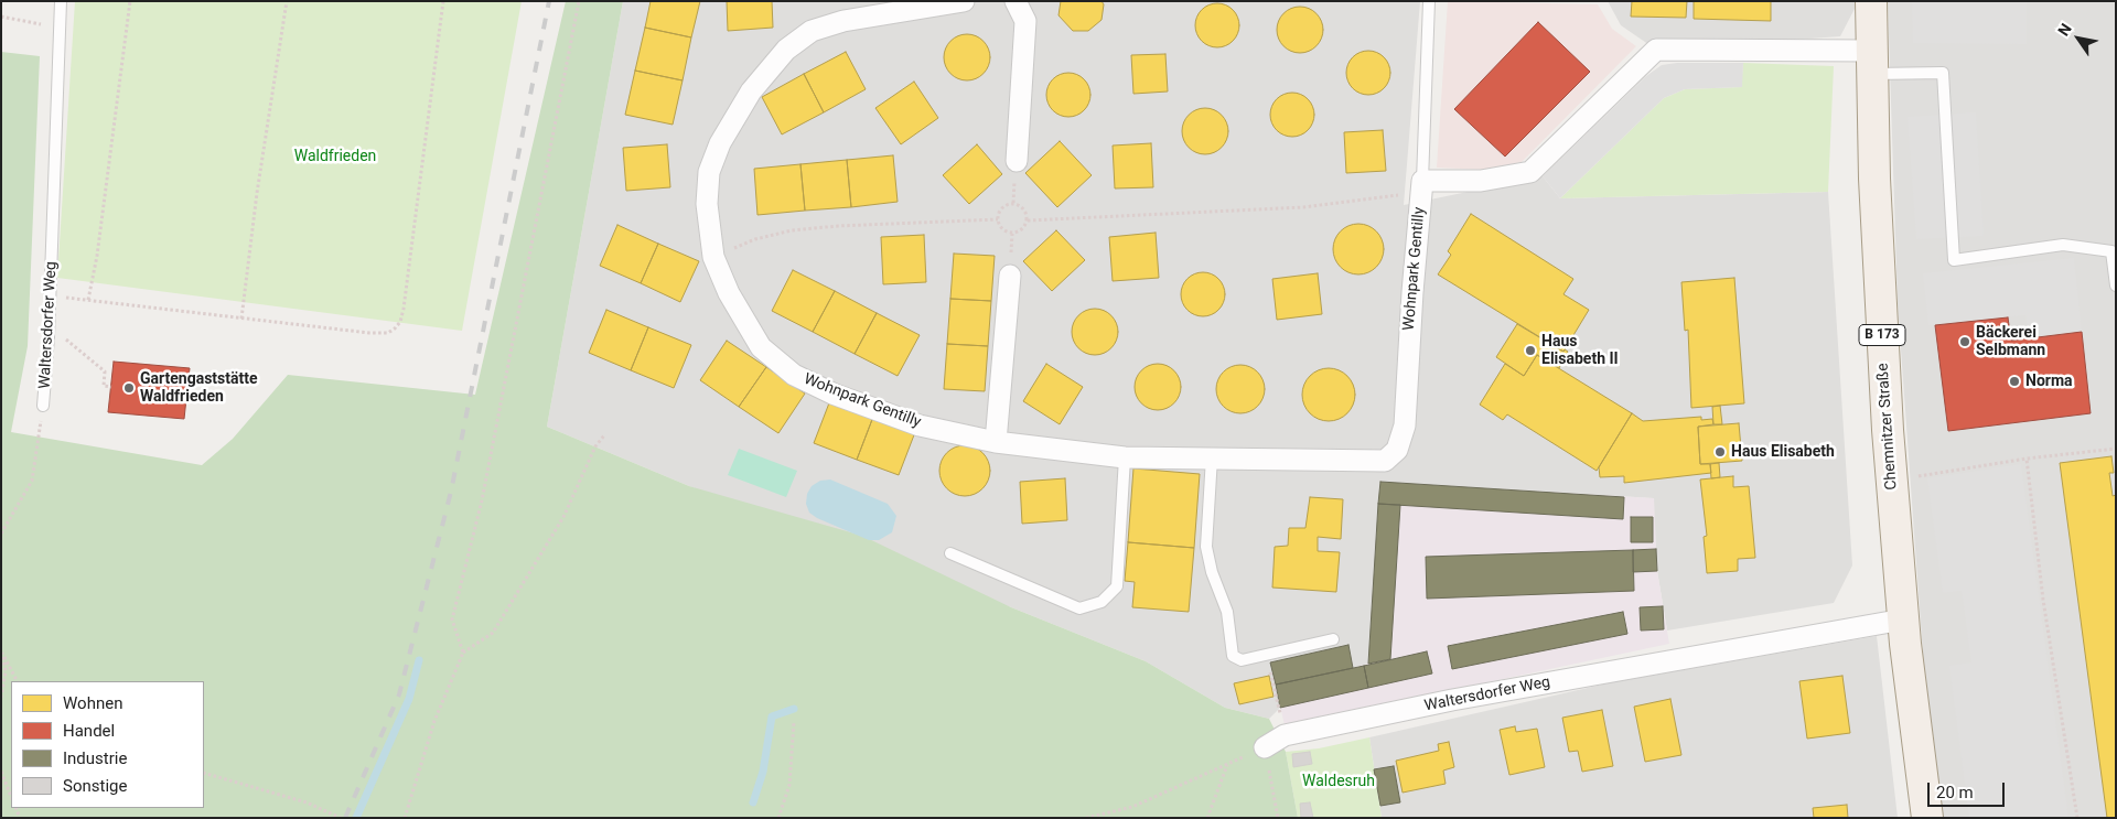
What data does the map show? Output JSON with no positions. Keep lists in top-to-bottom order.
{
  "streets": {
    "main road": ["B 173", "Chemnitzer Straße"],
    "street": ["Wohnpark Gentilly", "Waltersdorfer Weg"]
  },
  "crossings": [
    ["Waltersdorfer Weg", "Chemnitzer Straße"]
  ],
  "parks": ["Waldfrieden", "Waldesruh"],
  "places": [
    "Bäckerei Selbmann",
    "Haus Elisabeth II",
    "Norma",
    "Gartengaststätte Waldfrieden",
    "Haus Elisabeth"
  ],
  "legend": [
    "Wohnen",
    "Handel",
    "Industrie",
    "Sonstige"
  ],
  "scale_bar": "20 m",
  "north": "top left"
}
